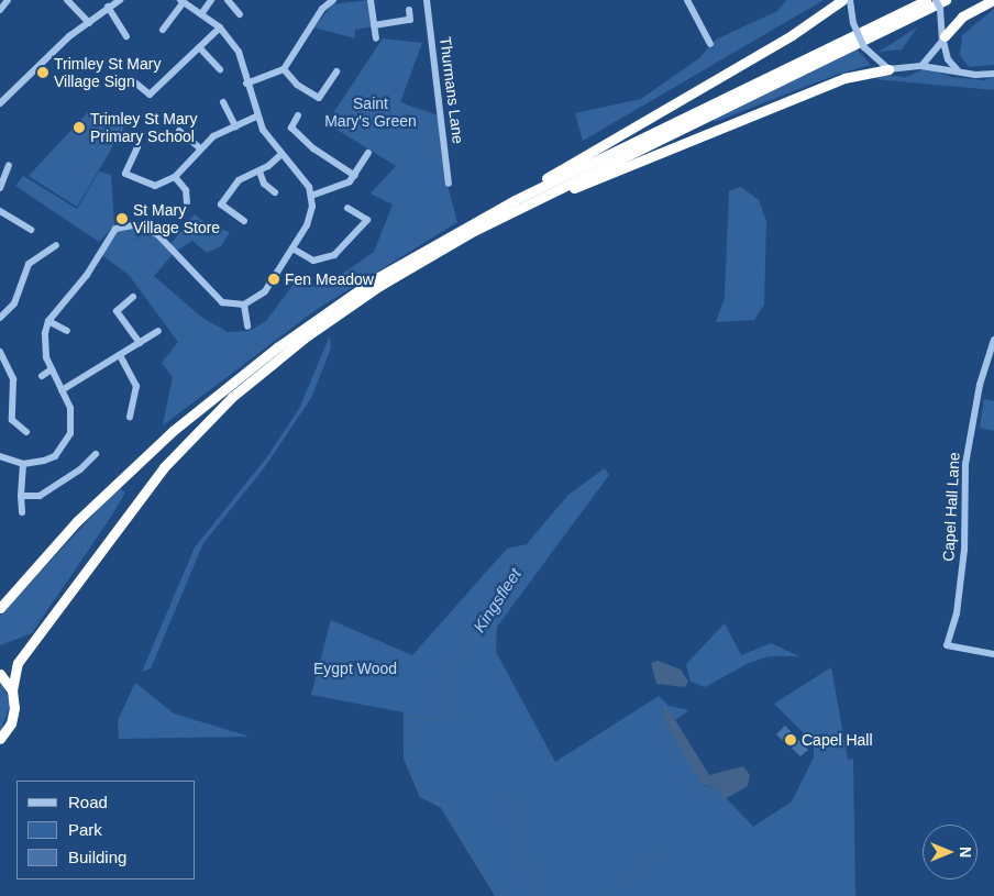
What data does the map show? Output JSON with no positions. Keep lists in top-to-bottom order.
{
  "streets": {
    "street": ["Thurmans Lane", "Capel Hall Lane"]
  },
  "water": ["Kingsfleet"],
  "parks": ["Saint Mary's Green", "Eygpt Wood"],
  "places": [
    "Trimley St Mary Village Sign",
    "Trimley St Mary Primary School",
    "St Mary Village Store",
    "Fen Meadow",
    "Capel Hall"
  ],
  "legend": ["Road", "Park", "Building"],
  "north": "right"
}
